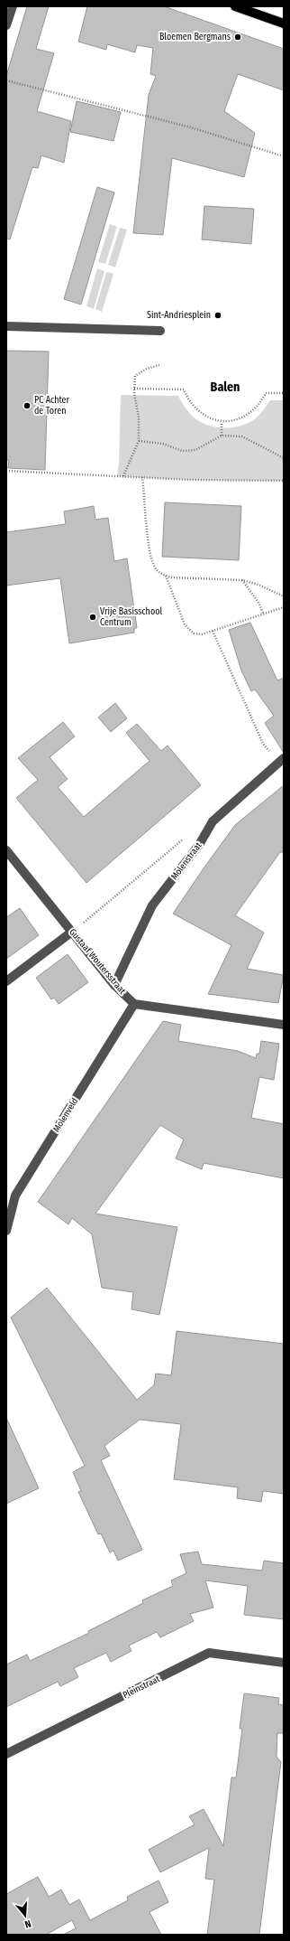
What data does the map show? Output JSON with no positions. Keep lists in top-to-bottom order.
{
  "streets": {
    "street": [
      "Molenstraat",
      "Gustaaf Woutersstraat",
      "Molenveld",
      "Pleinstraat"
    ]
  },
  "crossings": [
    ["Molenstraat", "Gustaaf Woutersstraat"],
    ["Gustaaf Woutersstraat", "Molenveld"]
  ],
  "districts": ["Balen"],
  "places": [
    "Bloemen Bergmans",
    "Sint-Andriesplein",
    "PC Achter de Toren",
    "Vrije Basisschool Centrum"
  ],
  "north": "bottom"
}
